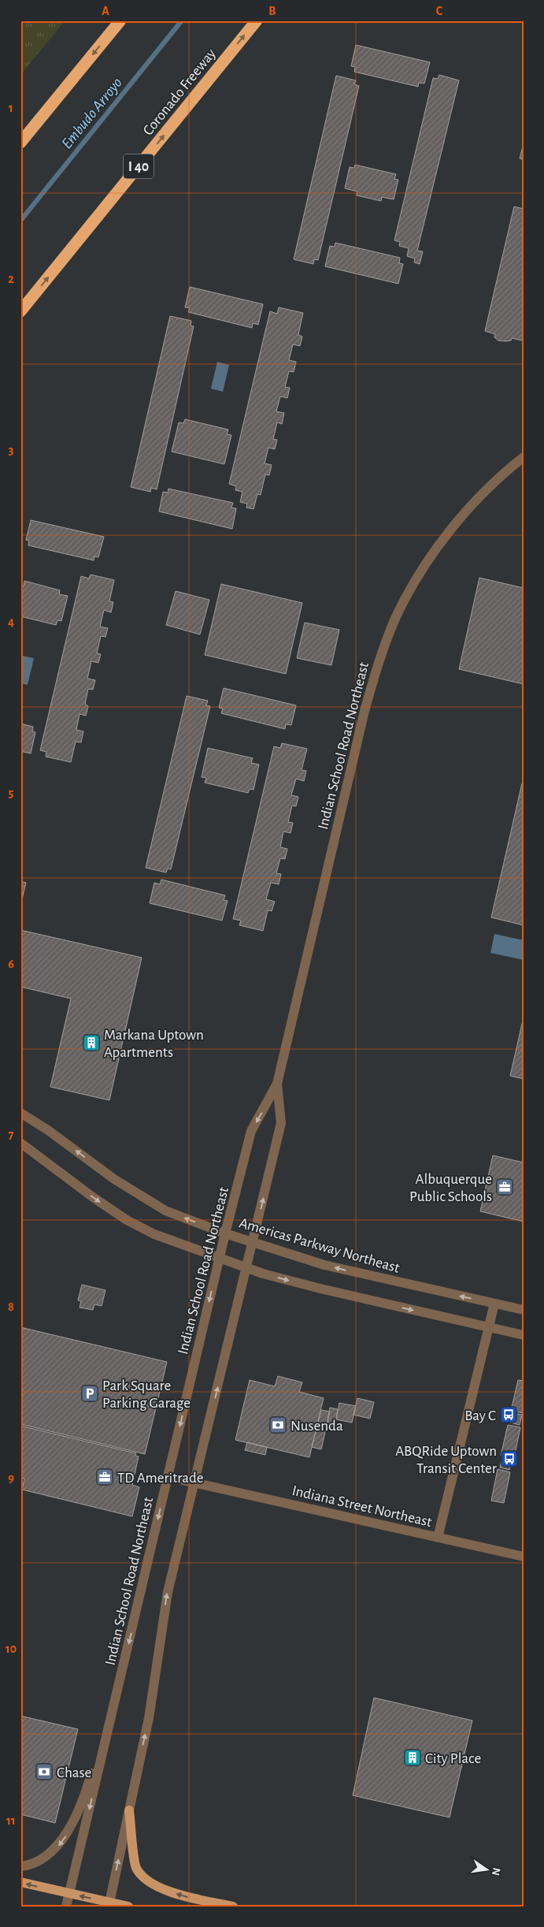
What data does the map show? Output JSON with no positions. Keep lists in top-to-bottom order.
{
  "streets": {
    "highway": ["Coronado Freeway", "I 40"],
    "street": ["Indian School Road Northeast", "Americas Parkway Northeast", "Indiana Street Northeast"]
  },
  "crossings": [
    ["Indian School Road Northeast", "Americas Parkway Northeast"],
    ["Indian School Road Northeast", "Indiana Street Northeast"]
  ],
  "water": ["Embudo Arroyo"],
  "places": {
    "building": ["Markana Uptown Apartments", "City Place"],
    "office": ["Albuquerque Public Schools", "TD Ameritrade"],
    "parking": ["Park Square Parking Garage"],
    "bus stop": ["Bay C", "ABQRide Uptown Transit Center"],
    "bank": ["Nusenda", "Chase"]
  },
  "north": "right",
  "grid": {
    "columns": ["A", "B", "C"],
    "rows": [
      "1",
      "2",
      "3",
      "4",
      "5",
      "6",
      "7",
      "8",
      "9",
      "10",
      "11"
    ]
  }
}
